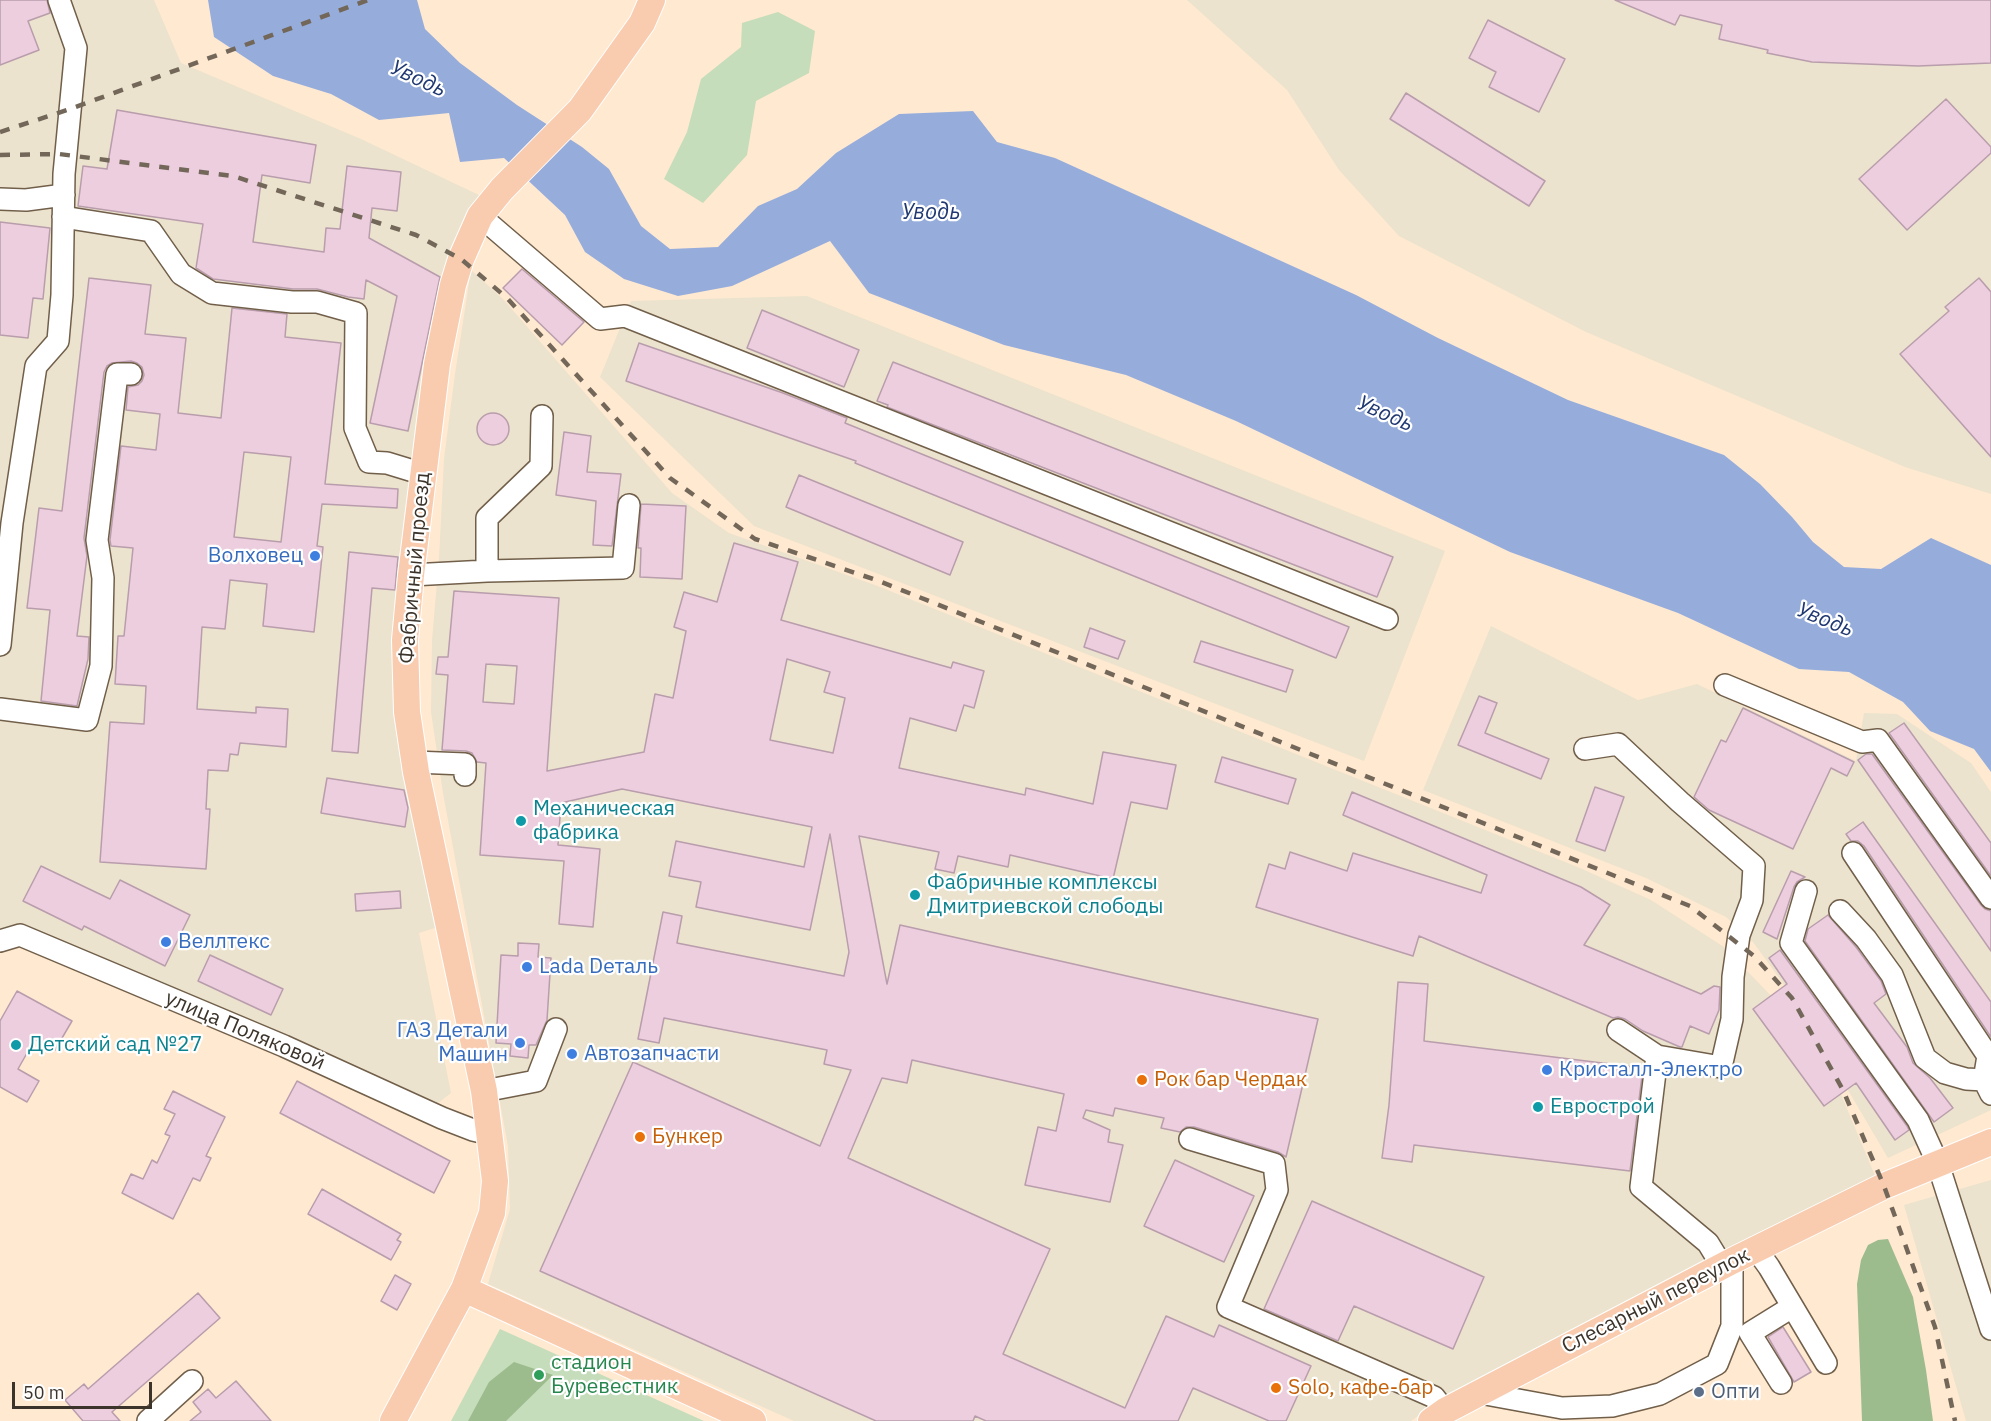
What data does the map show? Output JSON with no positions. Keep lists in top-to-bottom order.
{
  "streets": {
    "main road": ["Фабричный проезд", "Слесарный переулок"],
    "street": ["улица Поляковой"]
  },
  "crossings": [
    ["Фабричный проезд", "улица Поляковой"]
  ],
  "water": ["Уводь"],
  "places": [
    "Волховец",
    "Механическая фабрика",
    "Фабричные комплексы Дмитриевской слободы",
    "Веллтекс",
    "Lada Dеталь",
    "ГАЗ Детали Машин",
    "Детский сад №27",
    "Автозапчасти",
    "Кристалл-Электро",
    "Рок бар Чердак",
    "Еврострой",
    "Бункер",
    "стадион Буревестник",
    "Solo, кафе-бар",
    "Опти"
  ],
  "scale_bar": "50 m"
}
